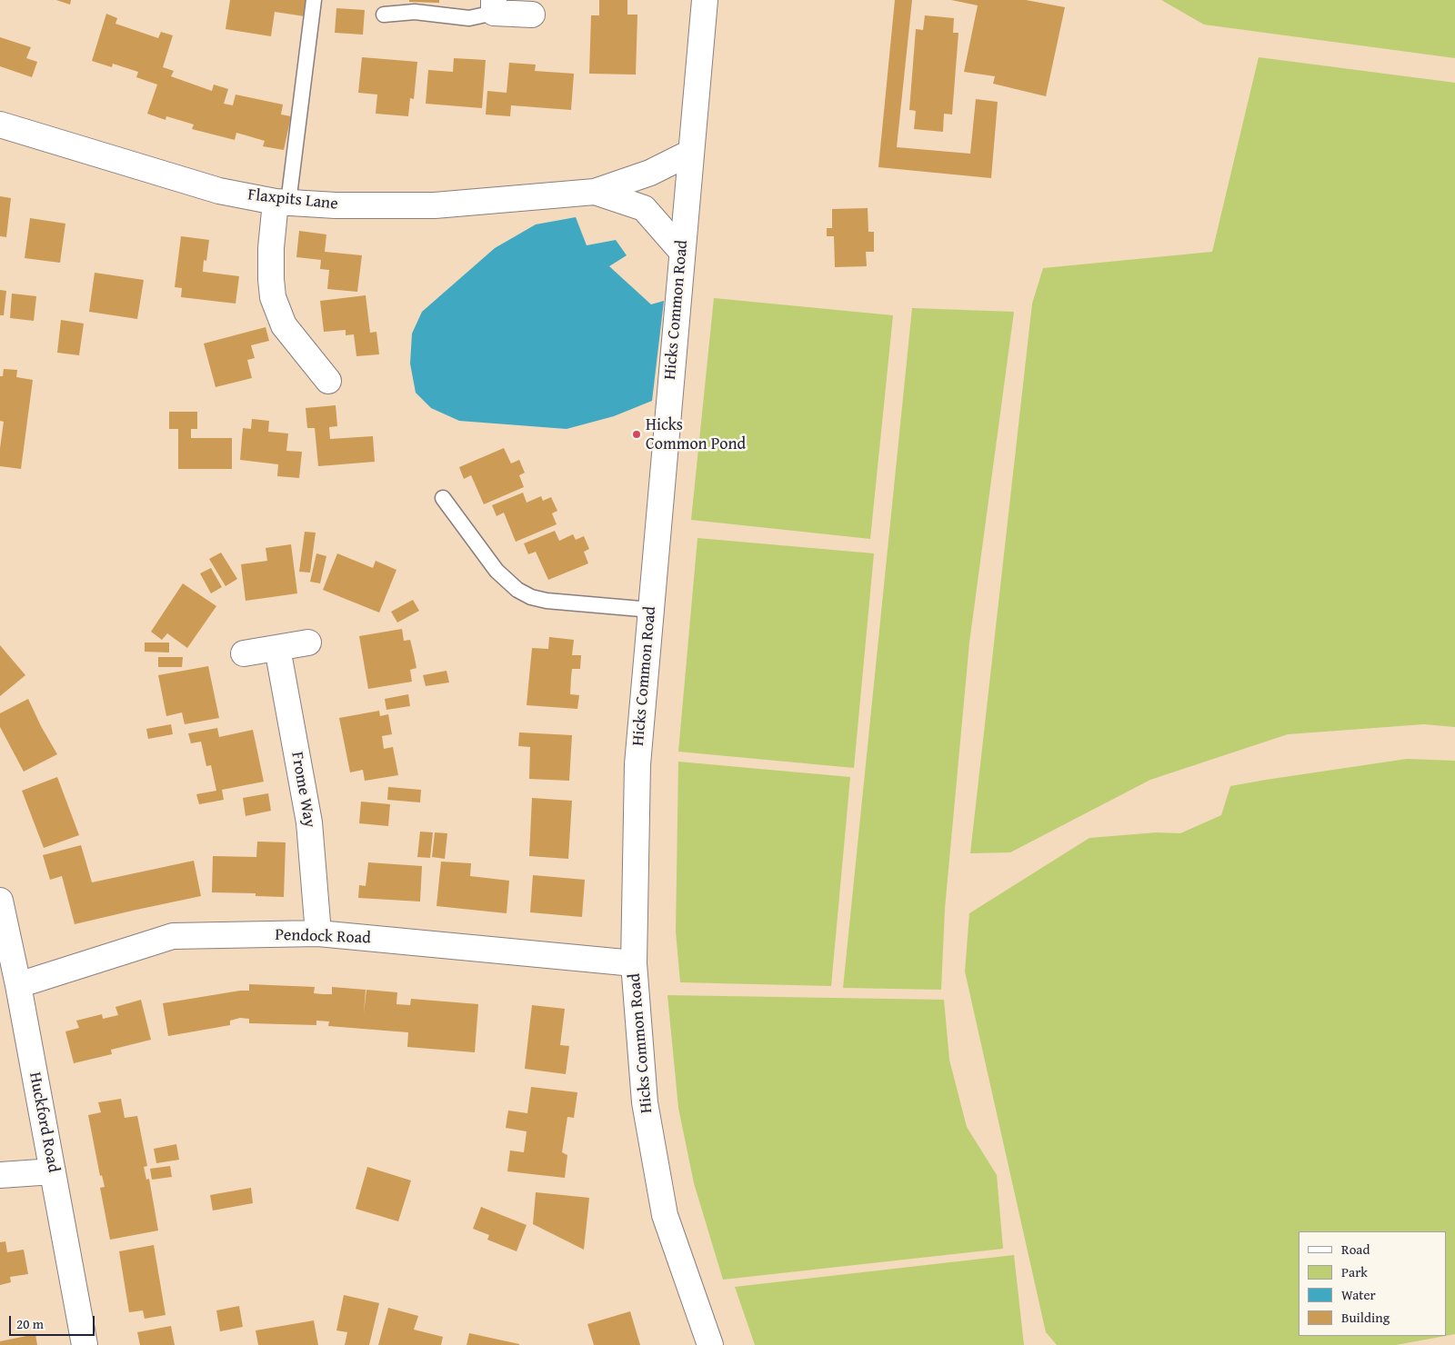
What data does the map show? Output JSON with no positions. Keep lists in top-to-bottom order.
{
  "streets": {
    "street": [
      "Flaxpits Lane",
      "Hicks Common Road",
      "Frome Way",
      "Pendock Road",
      "Huckford Road"
    ]
  },
  "crossings": [
    ["Flaxpits Lane", "Hicks Common Road"],
    ["Hicks Common Road", "Pendock Road"],
    ["Frome Way", "Pendock Road"],
    ["Pendock Road", "Huckford Road"]
  ],
  "places": ["Hicks Common Pond"],
  "legend": [
    "Road",
    "Park",
    "Water",
    "Building"
  ],
  "scale_bar": "20 m"
}
